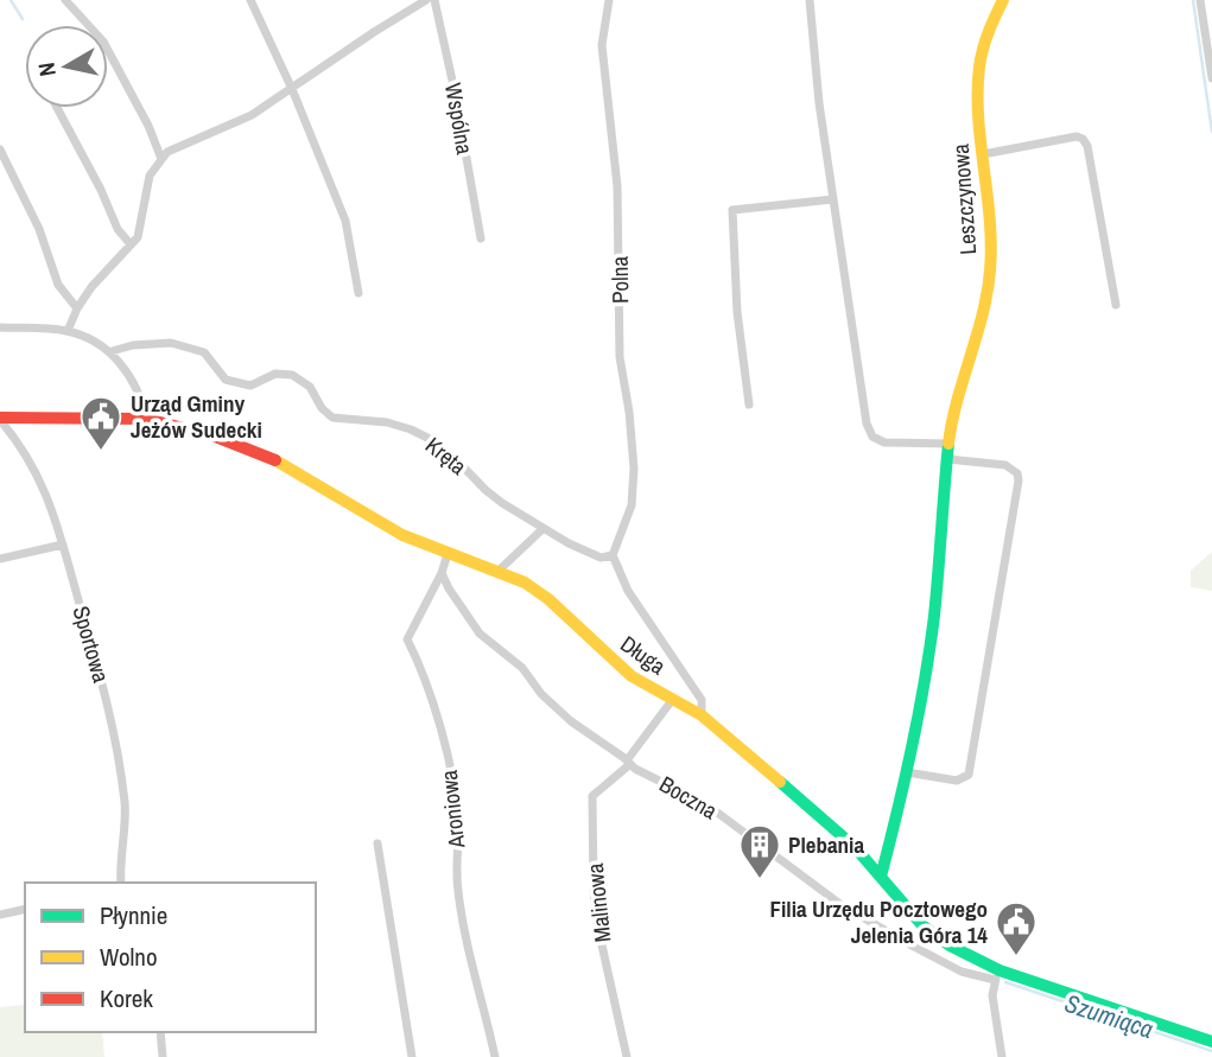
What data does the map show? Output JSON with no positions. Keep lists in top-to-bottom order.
{
  "streets": {
    "street": [
      "Wspólna",
      "Leszczynowa",
      "Polna",
      "Kręta",
      "Sportowa",
      "Długa",
      "Boczna",
      "Aroniowa",
      "Malinowa"
    ]
  },
  "crossings": [
    ["Leszczynowa", "Długa"],
    ["Polna", "Kręta"],
    ["Sportowa", "Długa"],
    ["Długa", "Boczna"],
    ["Boczna", "Aroniowa"],
    ["Boczna", "Malinowa"]
  ],
  "water": ["Szumiąca"],
  "places": {
    "public building": ["Urząd Gminy Jeżów Sudecki", "Filia Urzędu Pocztowego Jelenia Góra 14"],
    "building": ["Plebania"]
  },
  "legend": ["Płynnie", "Wolno", "Korek"],
  "north": "left"
}
